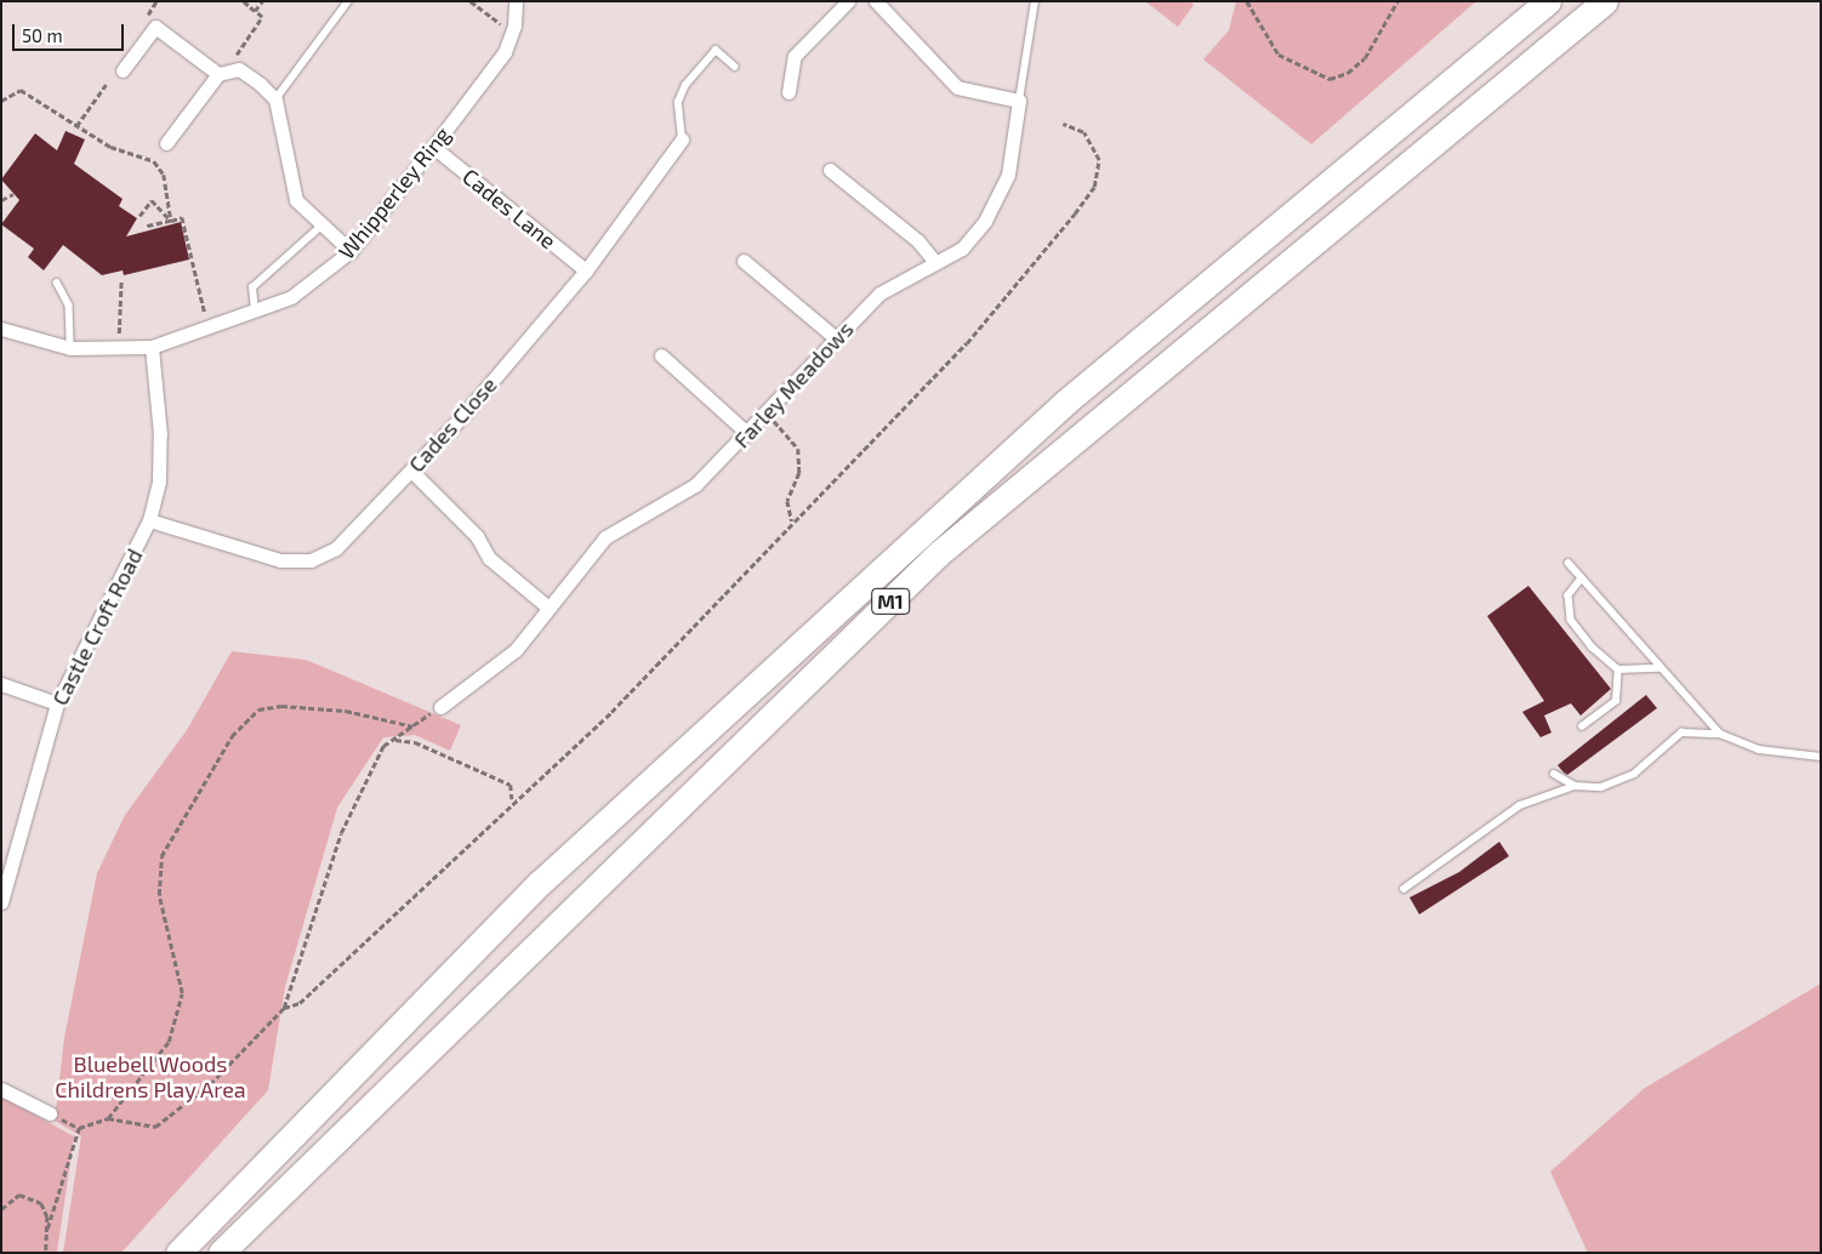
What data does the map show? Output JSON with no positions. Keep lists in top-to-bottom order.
{
  "streets": {
    "highway": ["M1"],
    "street": [
      "Whipperley Ring",
      "Cades Lane",
      "Farley Meadows",
      "Cades Close",
      "Castle Croft Road"
    ]
  },
  "crossings": [
    ["Whipperley Ring", "Cades Lane"],
    ["Whipperley Ring", "Castle Croft Road"],
    ["Cades Lane", "Cades Close"],
    ["Cades Close", "Castle Croft Road"]
  ],
  "parks": ["Bluebell Woods Childrens Play Area"],
  "scale_bar": "50 m"
}
